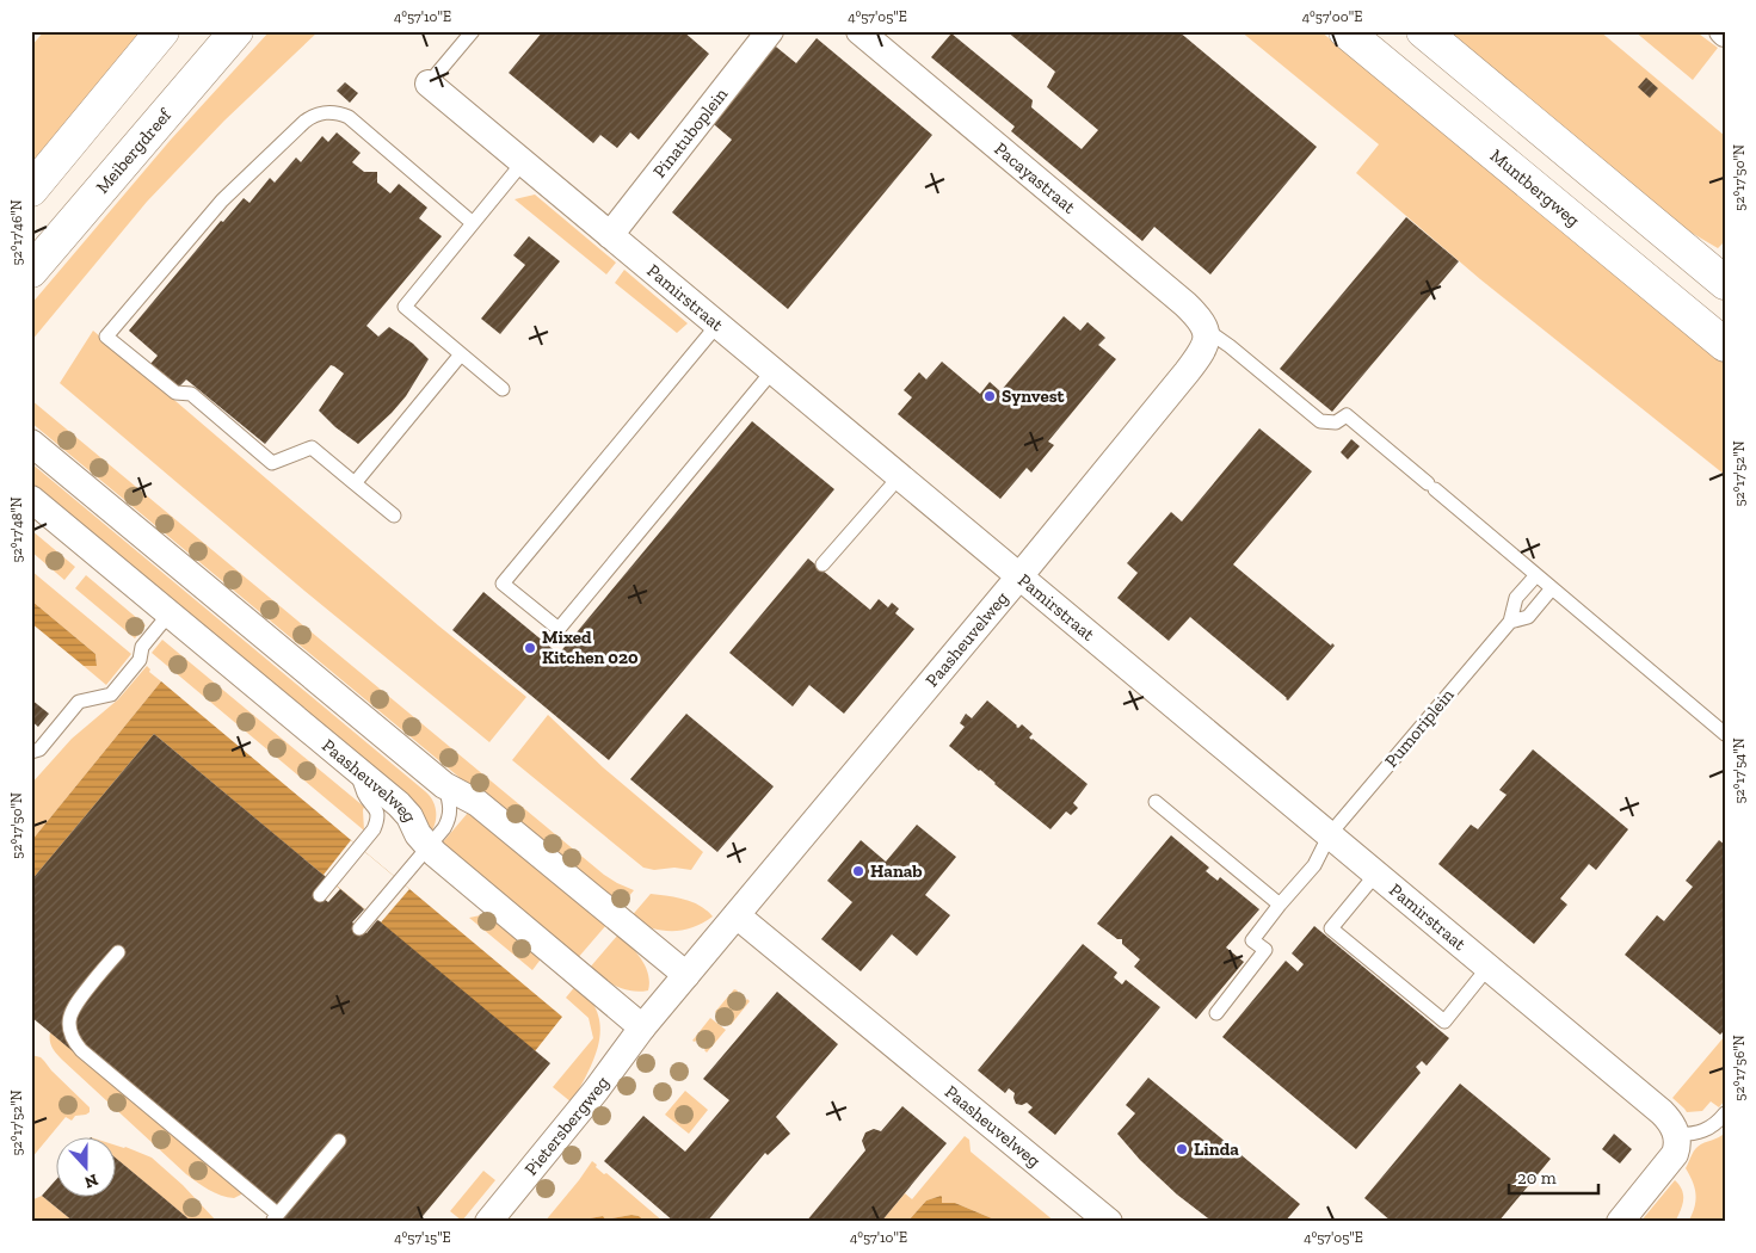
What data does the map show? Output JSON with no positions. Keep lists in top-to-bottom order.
{
  "streets": {
    "main road": ["Meibergdreef", "Muntbergweg"],
    "street": [
      "Pinatuboplein",
      "Pacayastraat",
      "Pamirstraat",
      "Paasheuvelweg",
      "Pietersbergweg"
    ],
    "lane": ["Pumoriplein"]
  },
  "crossings": [
    ["Pinatuboplein", "Pamirstraat"],
    ["Pacayastraat", "Paasheuvelweg"],
    ["Pamirstraat", "Paasheuvelweg"],
    ["Pamirstraat", "Pumoriplein"],
    ["Paasheuvelweg", "Pietersbergweg"]
  ],
  "places": [
    "Synvest",
    "Mixed Kitchen 020",
    "Hanab",
    "Linda"
  ],
  "scale_bar": "20 m",
  "north": "bottom",
  "coordinates": [
    "4°57'10\"E",
    "4°57'05\"E",
    "4°57'00\"E",
    "52°17'50\"N",
    "52°17'46\"N",
    "52°17'52\"N",
    "52°17'48\"N",
    "52°17'54\"N",
    "52°17'56\"N",
    "4°57'15\"E"
  ]
}
